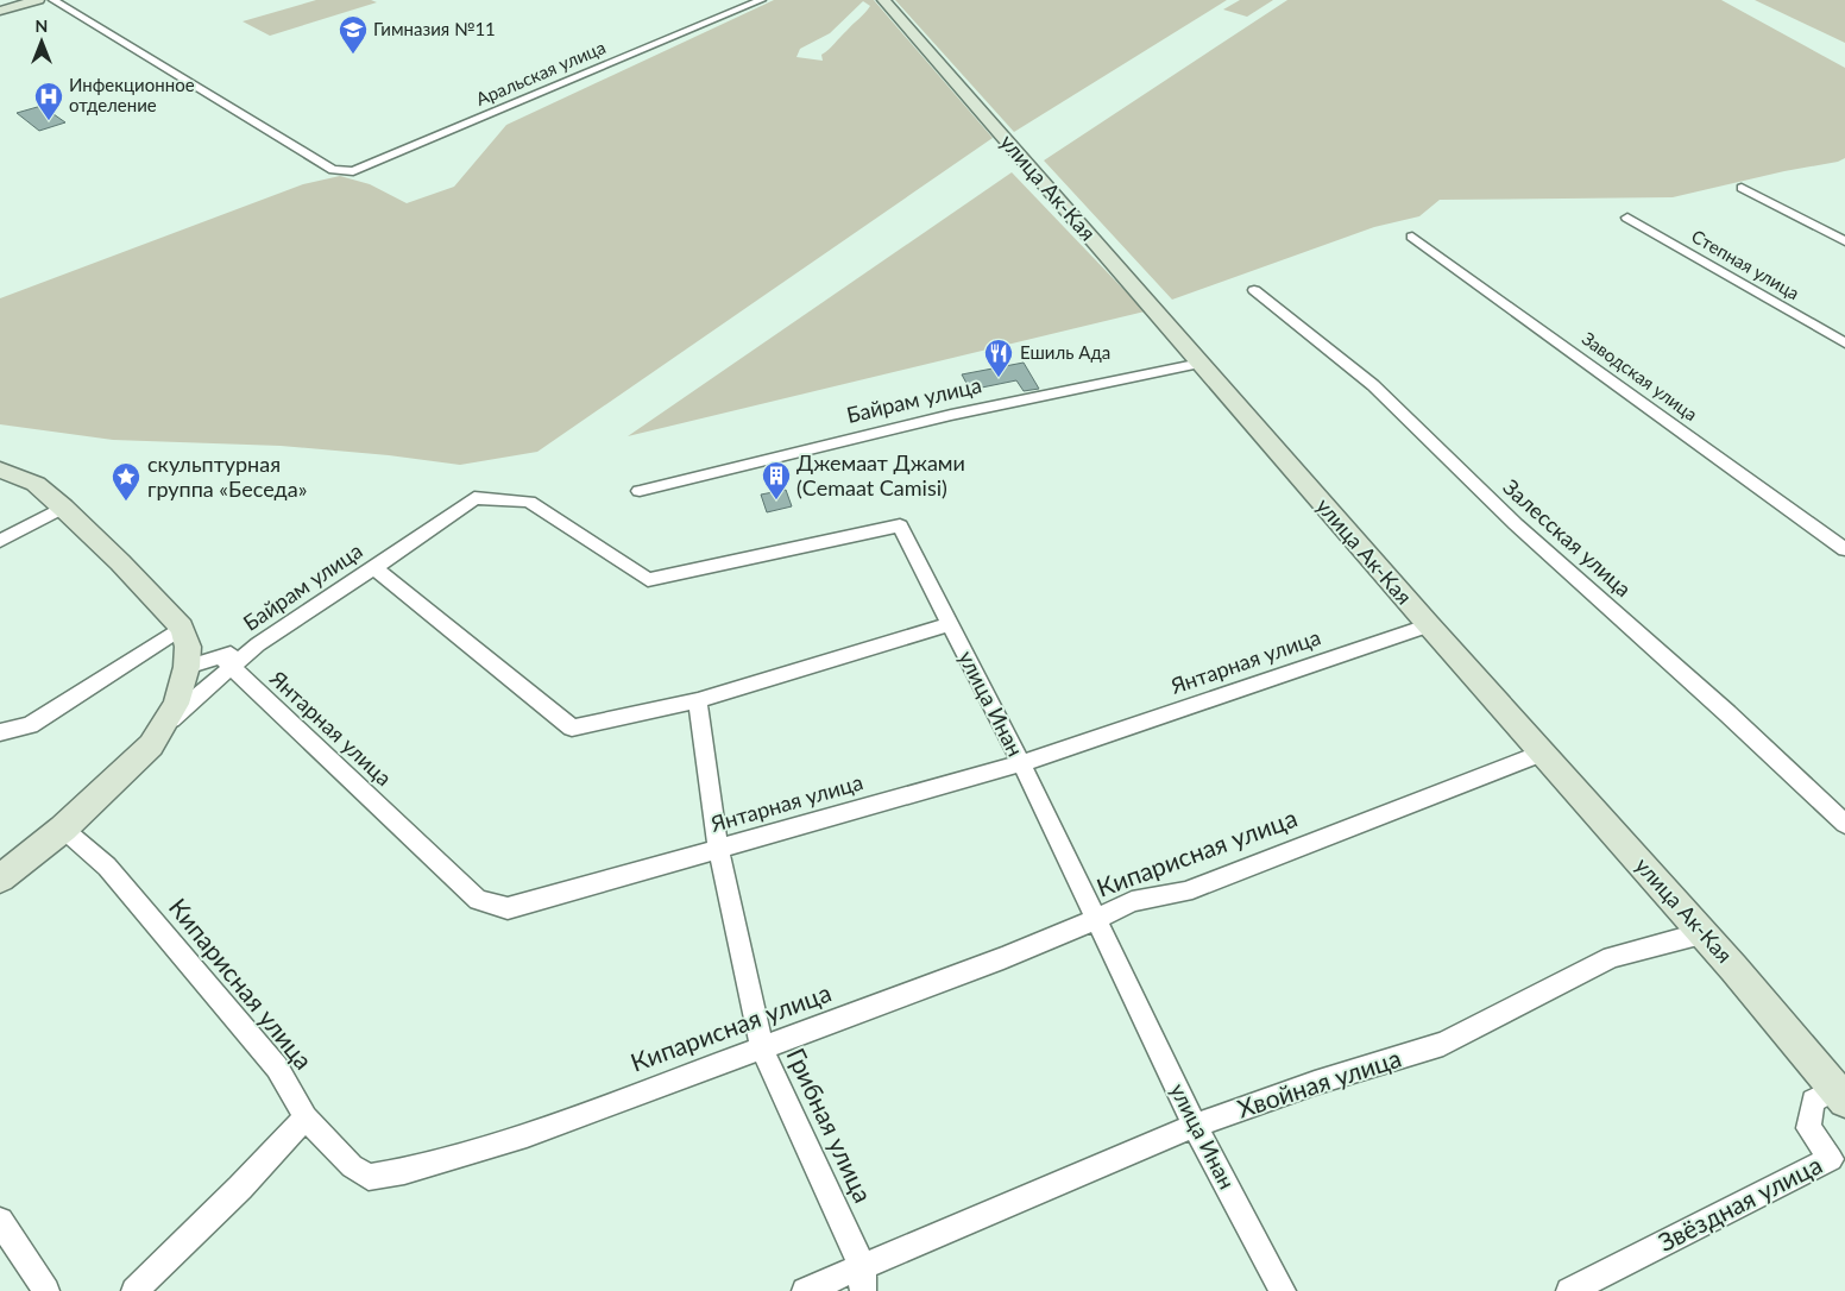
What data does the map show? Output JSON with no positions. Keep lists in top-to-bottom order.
{
  "streets": {
    "main road": ["улица Ак-Кая"],
    "street": [
      "Аральская улица",
      "Степная улица",
      "Заводская улица",
      "Байрам улица",
      "Залесская улица",
      "Янтарная улица",
      "улица Инан",
      "Кипарисная улица",
      "Хвойная улица",
      "Грибная улица",
      "Звёздная улица"
    ]
  },
  "crossings": [
    ["улица Ак-Кая", "Байрам улица"],
    ["улица Ак-Кая", "Янтарная улица"],
    ["улица Ак-Кая", "Кипарисная улица"],
    ["улица Ак-Кая", "Хвойная улица"],
    ["улица Ак-Кая", "Звёздная улица"],
    ["Байрам улица", "Янтарная улица"],
    ["Байрам улица", "улица Инан"],
    ["Янтарная улица", "улица Инан"],
    ["Янтарная улица", "Грибная улица"],
    ["улица Инан", "Кипарисная улица"],
    ["улица Инан", "Хвойная улица"],
    ["Кипарисная улица", "Грибная улица"],
    ["Хвойная улица", "Грибная улица"]
  ],
  "places": {
    "school or university": ["Гимназия №11"],
    "hospital": ["Инфекционное отделение"],
    "restaurant": ["Ешиль Ада"],
    "building": ["Джемаат Джами (Cemaat Camisi)"],
    "place": ["скульптурная группа «Беседа»"]
  },
  "north": "top"
}
